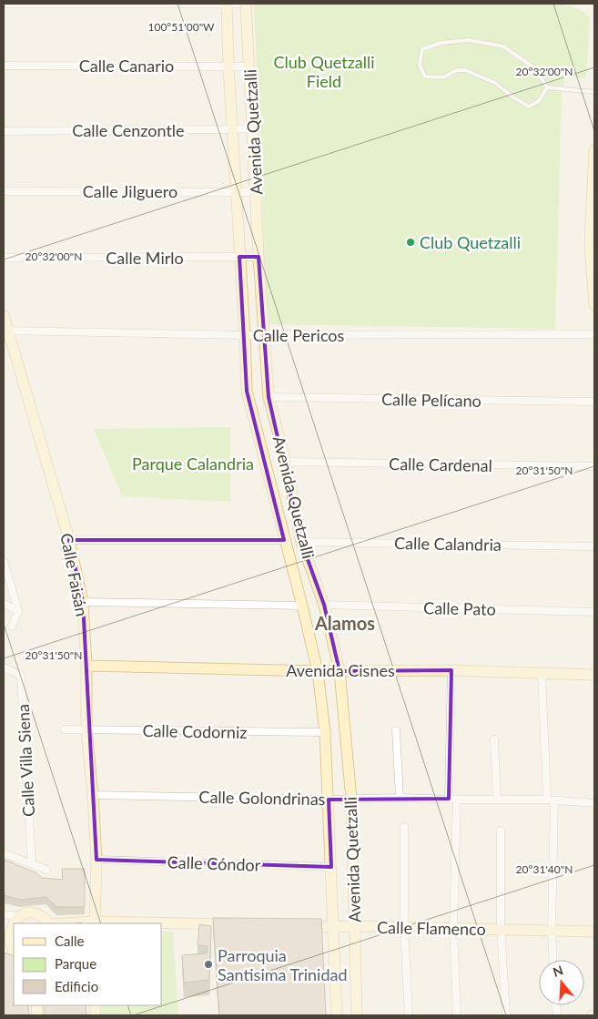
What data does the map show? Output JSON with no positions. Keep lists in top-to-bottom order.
{
  "streets": {
    "main road": [
      "Avenida Quetzalli",
      "Calle Faisán",
      "Avenida Cisnes",
      "Calle Flamenco"
    ],
    "street": [
      "Calle Canario",
      "Calle Cenzontle",
      "Calle Jilguero",
      "Calle Mirlo",
      "Calle Pericos",
      "Calle Pelícano",
      "Calle Cardenal",
      "Calle Calandria",
      "Calle Pato",
      "Calle Codorniz",
      "Calle Villa Siena",
      "Calle Golondrinas",
      "Calle Cóndor"
    ]
  },
  "crossings": [
    ["Calle Canario", "Avenida Quetzalli"],
    ["Calle Cenzontle", "Avenida Quetzalli"],
    ["Avenida Quetzalli", "Calle Jilguero"],
    ["Avenida Quetzalli", "Calle Mirlo"],
    ["Avenida Quetzalli", "Calle Pericos"],
    ["Avenida Quetzalli", "Calle Pelícano"],
    ["Avenida Quetzalli", "Calle Cardenal"],
    ["Avenida Quetzalli", "Calle Calandria"],
    ["Avenida Quetzalli", "Calle Pato"],
    ["Avenida Quetzalli", "Avenida Cisnes"],
    ["Avenida Quetzalli", "Calle Codorniz"],
    ["Avenida Quetzalli", "Calle Golondrinas"],
    ["Avenida Quetzalli", "Calle Cóndor"],
    ["Avenida Quetzalli", "Calle Flamenco"],
    ["Calle Pericos", "Calle Faisán"],
    ["Calle Faisán", "Avenida Cisnes"],
    ["Calle Faisán", "Calle Codorniz"],
    ["Calle Faisán", "Calle Golondrinas"],
    ["Calle Faisán", "Calle Cóndor"]
  ],
  "districts": ["Alamos"],
  "parks": ["Club Quetzalli Field", "Parque Calandria"],
  "places": ["Club Quetzalli", "Parroquia Santisima Trinidad"],
  "legend": ["Calle", "Parque", "Edificio"],
  "north": "top",
  "coordinates": [
    "100°51'00\"W",
    "20°32'00\"N",
    "20°31'50\"N",
    "20°31'40\"N"
  ]
}
